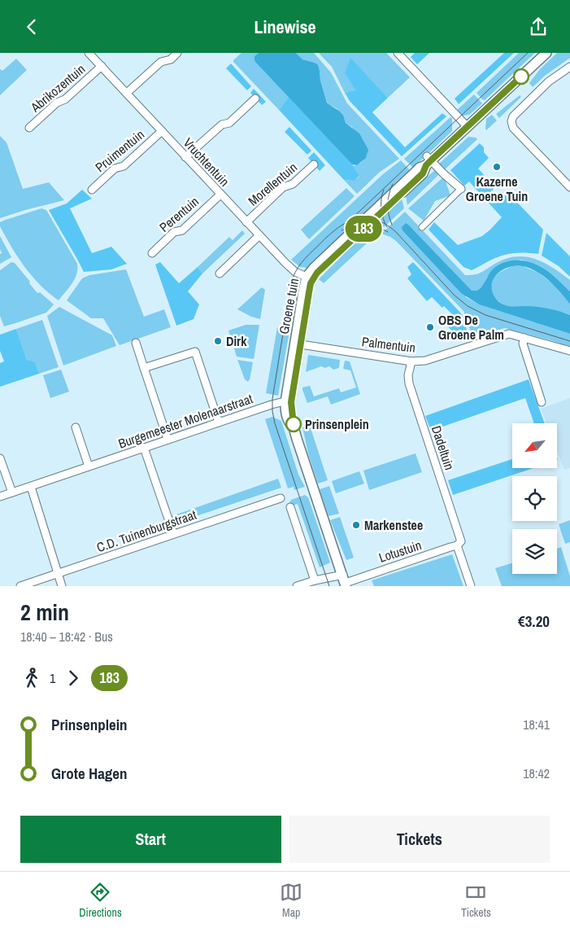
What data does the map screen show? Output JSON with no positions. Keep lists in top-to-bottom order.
{
  "streets": {
    "street": [
      "Abrikozentuin",
      "Pruimentuin",
      "Vruchtentuin",
      "Morellentuin",
      "Perentuin",
      "Groene tuin",
      "Palmentuin",
      "Burgemeester Molenaarstraat",
      "Dadeltuin",
      "C.D. Tuinenburgstraat",
      "Lotustuin"
    ]
  },
  "crossings": [
    ["Abrikozentuin", "Vruchtentuin"],
    ["Pruimentuin", "Vruchtentuin"],
    ["Vruchtentuin", "Morellentuin"],
    ["Vruchtentuin", "Perentuin"],
    ["Vruchtentuin", "Groene tuin"],
    ["Groene tuin", "Palmentuin"],
    ["Groene tuin", "Burgemeester Molenaarstraat"],
    ["Groene tuin", "Lotustuin"],
    ["Palmentuin", "Dadeltuin"],
    ["Dadeltuin", "Lotustuin"]
  ],
  "places": [
    "Kazerne Groene Tuin",
    "OBS De Groene Palm",
    "Dirk",
    "Prinsenplein",
    "Markenstee"
  ],
  "lines": ["bus line 183"],
  "north": "bottom left",
  "page": {
    "header": "Linewise",
    "on_map": "183",
    "heading": ["2 min", "18:40 – 18:42 · Bus", "€3.20"],
    "legs": ["1", "183"],
    "list": [
      {
        "name": "Prinsenplein",
        "value": "18:41"
      },
      {
        "name": "Grote Hagen",
        "value": "18:42"
      }
    ],
    "buttons": ["Start", "Tickets"],
    "tabs": ["Directions", "Map", "Tickets"]
  }
}
